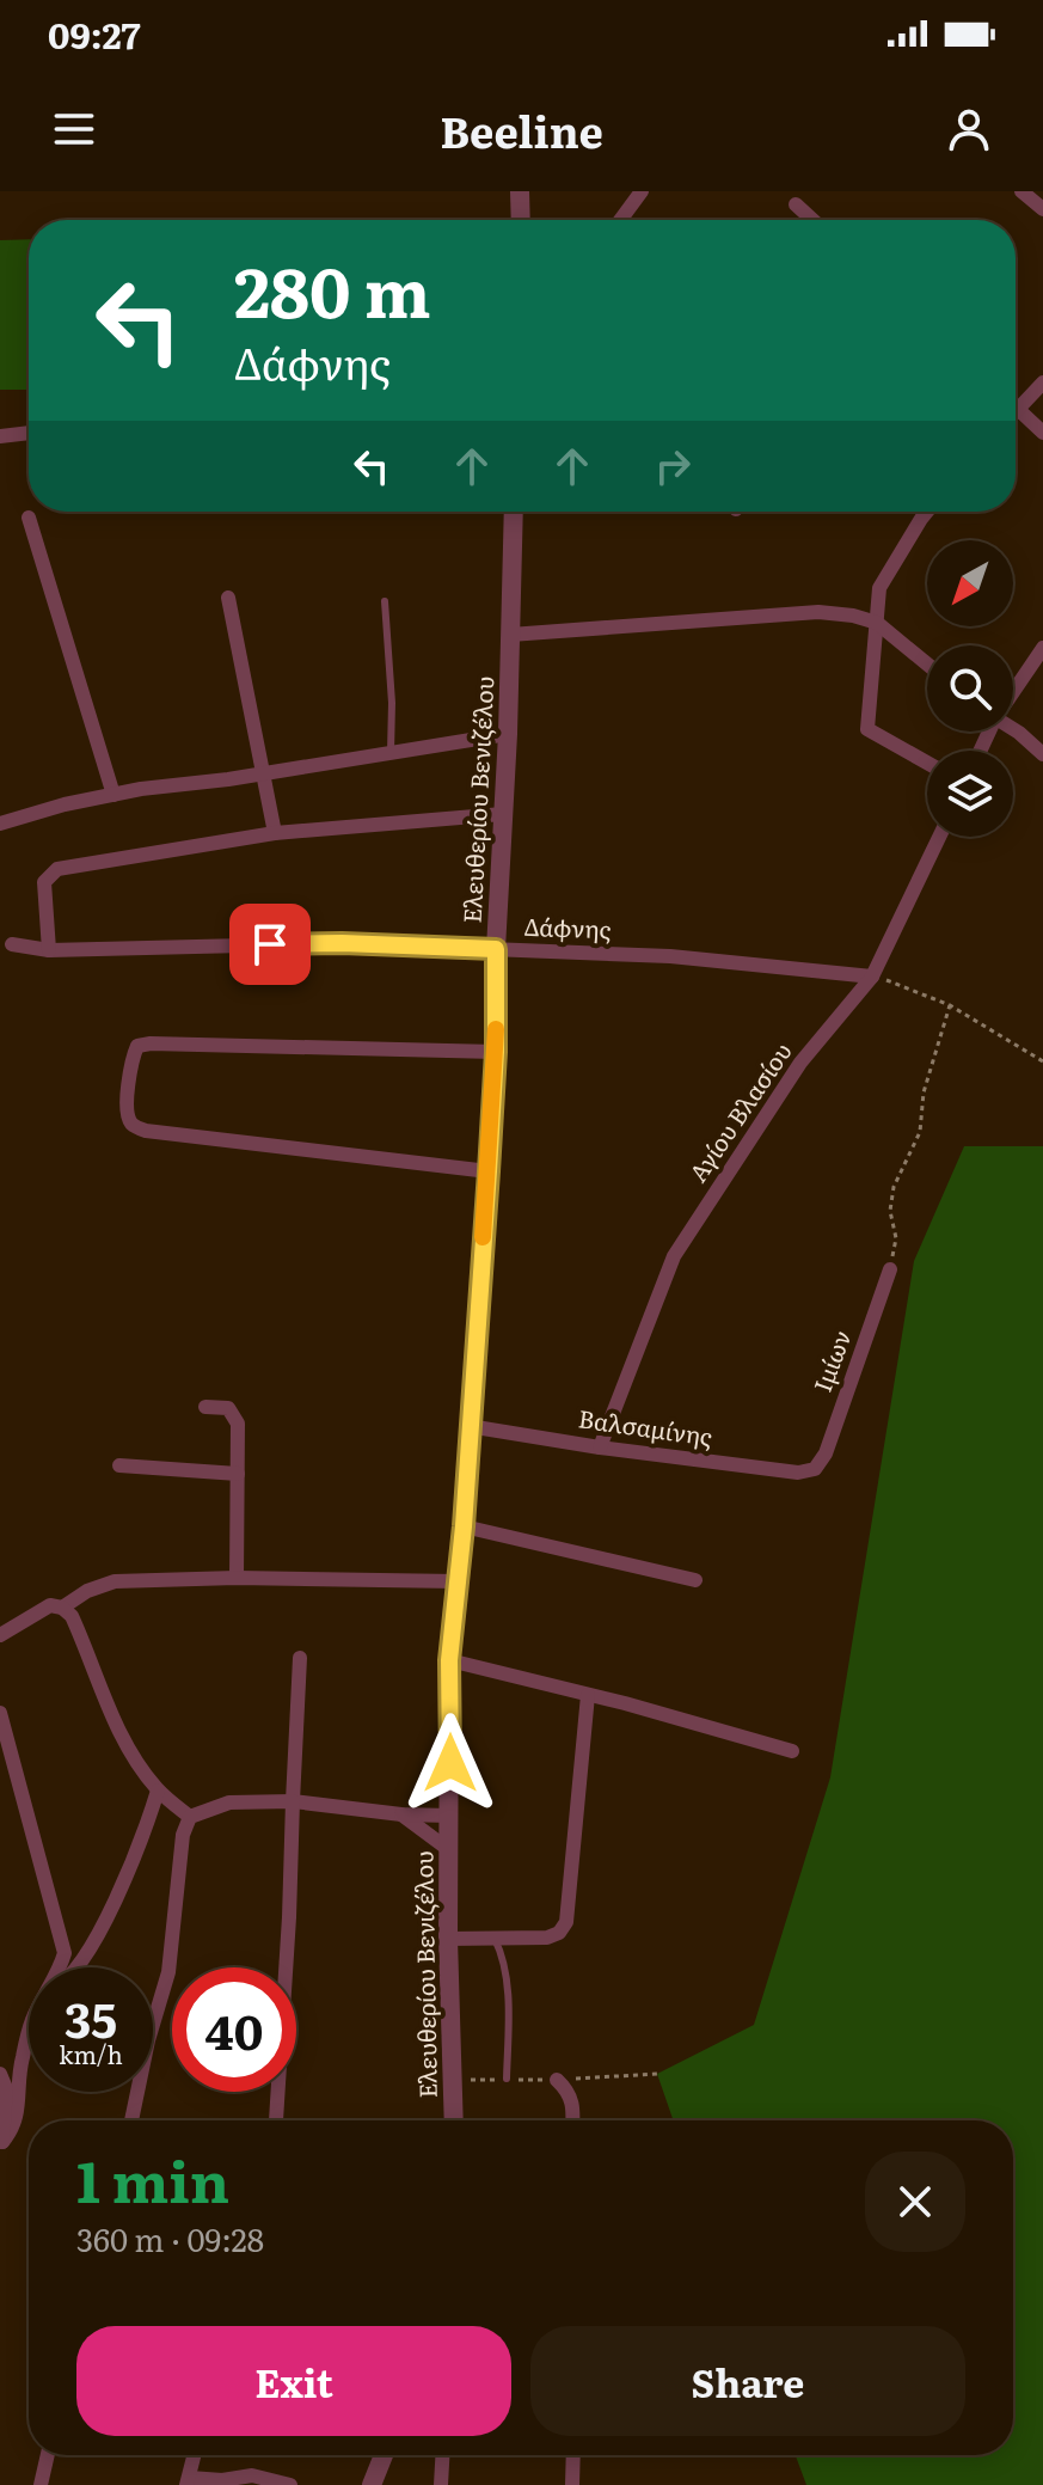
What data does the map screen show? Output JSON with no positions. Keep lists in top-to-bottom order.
{
  "streets": {
    "street": [
      "Ελευθερίου Βενιζέλου",
      "Δάφνης",
      "Αγίου Βλασίου",
      "Ιμίων",
      "Βαλσαμίνης"
    ]
  },
  "crossings": [
    ["Ελευθερίου Βενιζέλου", "Δάφνης"],
    ["Ελευθερίου Βενιζέλου", "Βαλσαμίνης"],
    ["Δάφνης", "Αγίου Βλασίου"],
    ["Αγίου Βλασίου", "Βαλσαμίνης"],
    ["Ιμίων", "Βαλσαμίνης"]
  ],
  "north": "bottom left",
  "page": {
    "status": "09:27",
    "header": "Beeline",
    "turn": ["280 m", "Δάφνης"],
    "speed": "35 km/h",
    "limit": "40",
    "heading": ["1 min", "360 m · 09:28"],
    "buttons": ["Exit", "Share"]
  }
}
